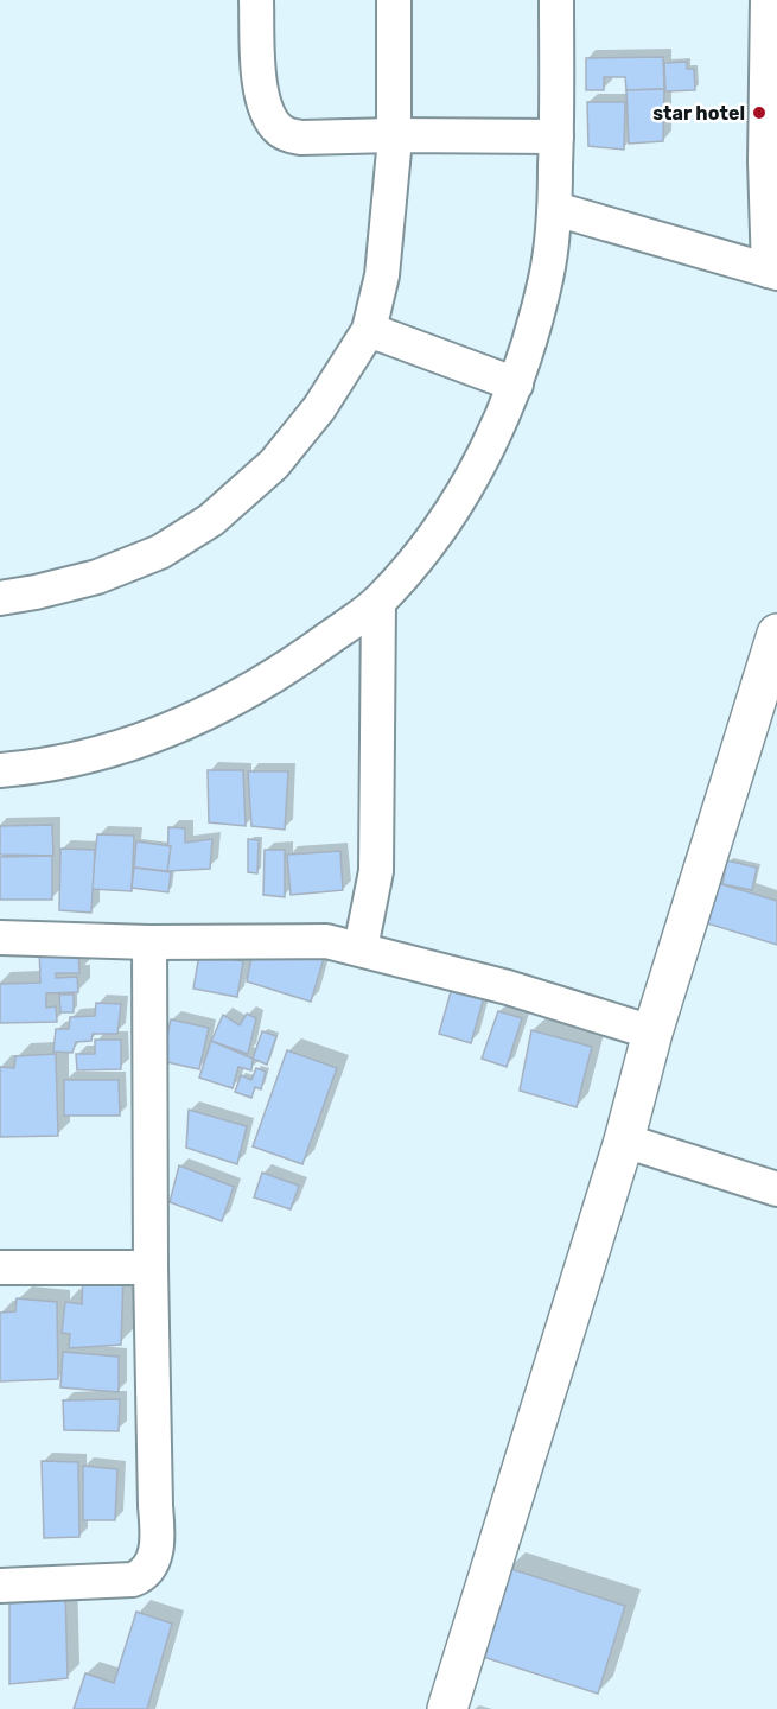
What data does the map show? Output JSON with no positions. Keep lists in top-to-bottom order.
{
  "places": ["star hotel"]
}
